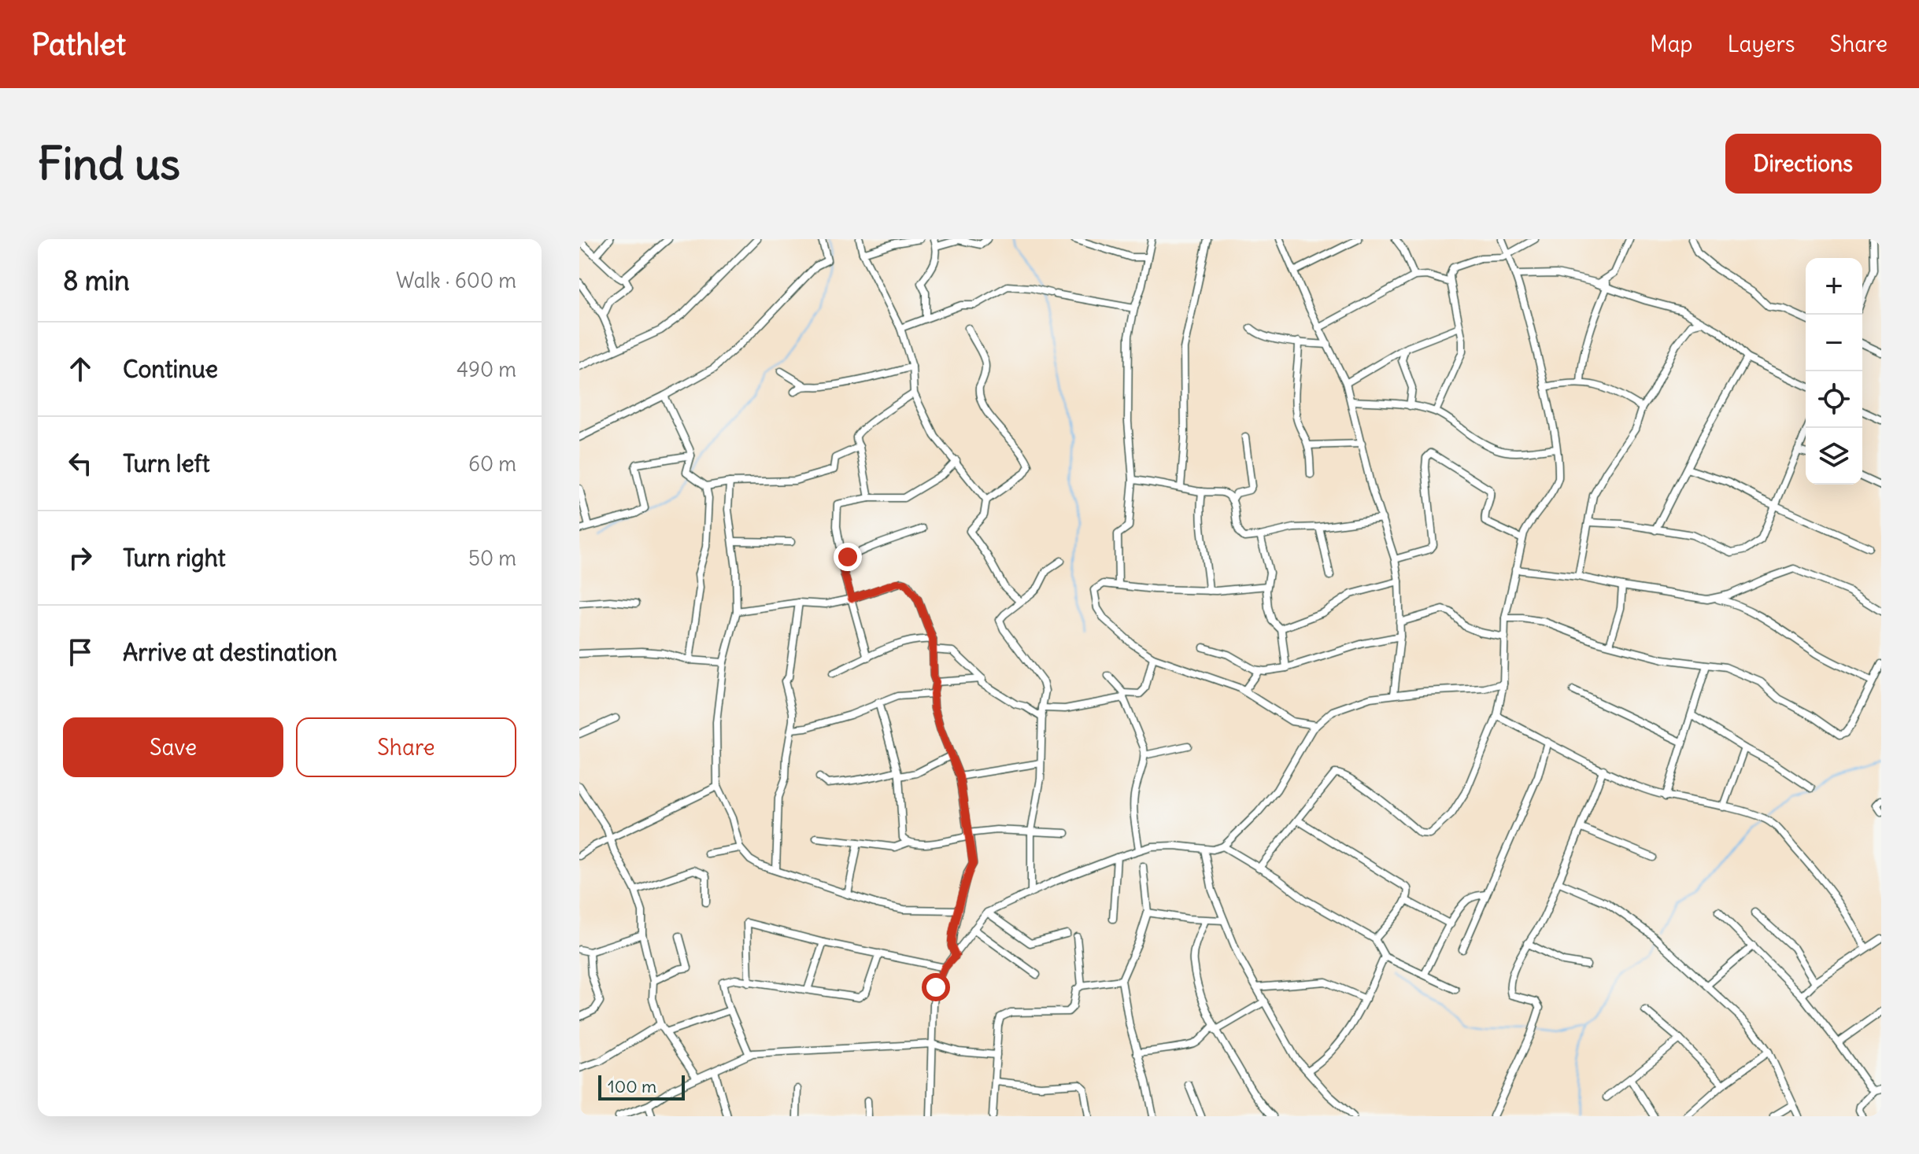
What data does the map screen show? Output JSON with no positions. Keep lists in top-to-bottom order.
{
  "scale_bar": "100 m",
  "page": {
    "header": "Pathlet",
    "nav": ["Map", "Layers", "Share"],
    "buttons": [
      "Directions",
      ["Save", "Share"]
    ],
    "title": "Find us",
    "heading": ["8 min", "Walk · 600 m"],
    "map_buttons": ["+", "−"],
    "list": [
      ["Continue", "490 m"],
      ["Turn left", "60 m"],
      ["Turn right", "50 m"],
      "Arrive at destination"
    ],
    "scale": "100 m"
  }
}
